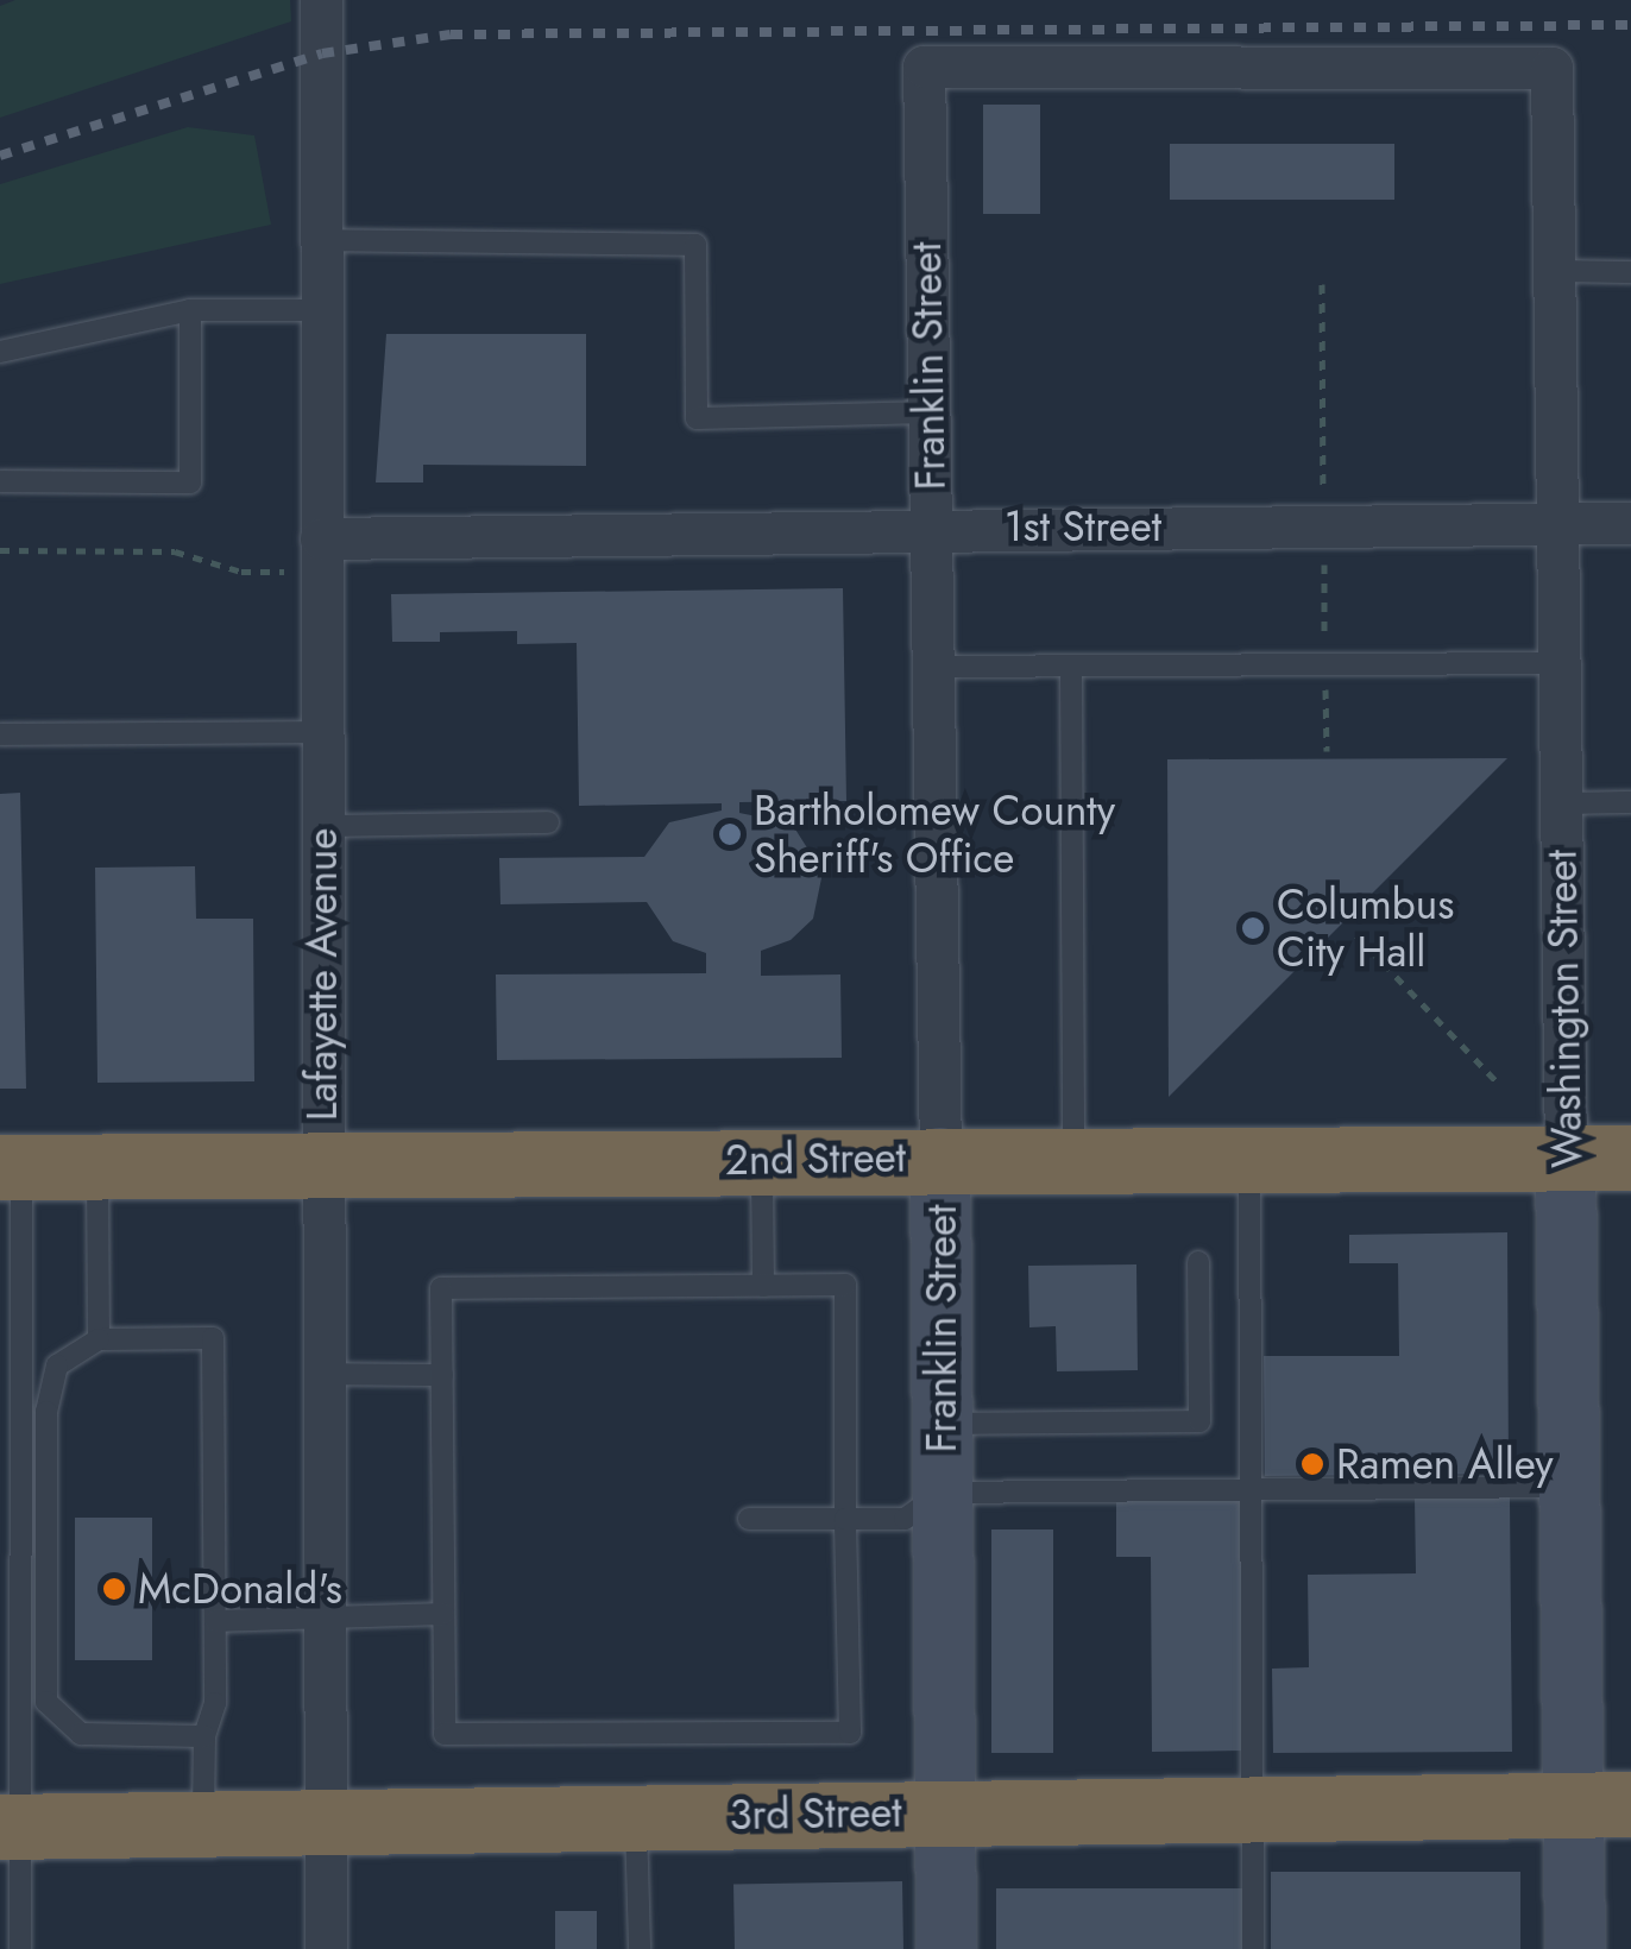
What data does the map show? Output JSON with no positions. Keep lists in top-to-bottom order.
{
  "streets": {
    "highway": ["2nd Street", "3rd Street"],
    "street": [
      "Franklin Street",
      "1st Street",
      "Lafayette Avenue",
      "Washington Street"
    ]
  },
  "crossings": [
    ["Franklin Street", "1st Street"],
    ["Franklin Street", "Washington Street"],
    ["Franklin Street", "2nd Street"],
    ["Franklin Street", "3rd Street"],
    ["1st Street", "Lafayette Avenue"],
    ["1st Street", "Washington Street"],
    ["Lafayette Avenue", "2nd Street"],
    ["Lafayette Avenue", "3rd Street"],
    ["Washington Street", "2nd Street"],
    ["Washington Street", "3rd Street"]
  ],
  "places": [
    "Bartholomew County Sheriff's Office",
    "Columbus City Hall",
    "Ramen Alley",
    "McDonald's"
  ]
}
